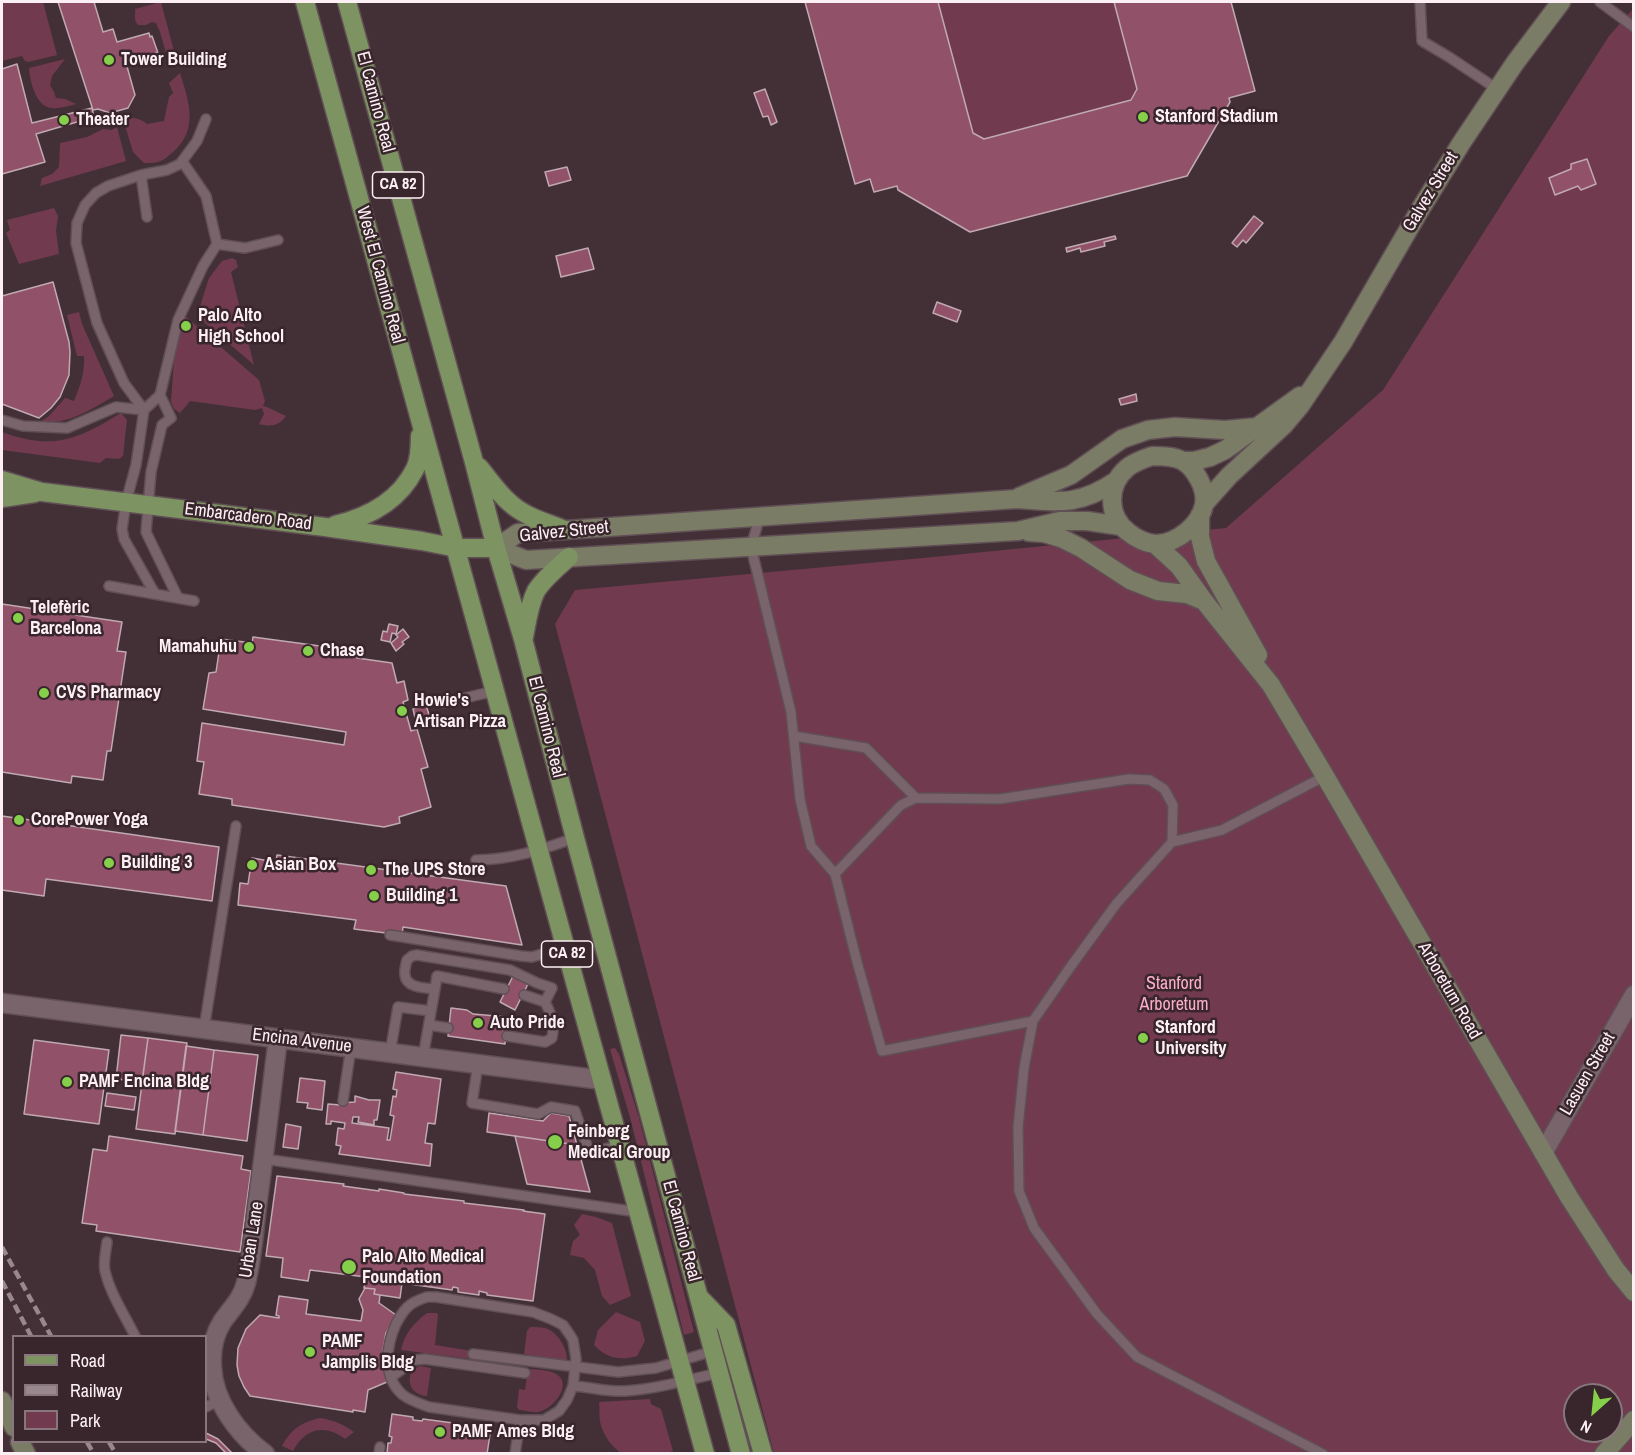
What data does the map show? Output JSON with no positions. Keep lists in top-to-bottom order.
{
  "streets": {
    "main road": [
      "El Camino Real",
      "CA 82",
      "Galvez Street",
      "West El Camino Real",
      "Embarcadero Road",
      "Arboretum Road"
    ],
    "street": ["Encina Avenue", "Lasuen Street", "Urban Lane"]
  },
  "crossings": [
    ["El Camino Real", "Galvez Street"],
    ["El Camino Real", "West El Camino Real"],
    ["El Camino Real", "Embarcadero Road"],
    ["El Camino Real", "Encina Avenue"],
    ["Galvez Street", "Embarcadero Road"],
    ["Galvez Street", "Arboretum Road"],
    ["West El Camino Real", "Embarcadero Road"],
    ["Arboretum Road", "Lasuen Street"],
    ["Encina Avenue", "Urban Lane"]
  ],
  "parks": ["Stanford Arboretum"],
  "places": [
    "Tower Building",
    "Stanford Stadium",
    "Theater",
    "Palo Alto High School",
    "Telefèric Barcelona",
    "Mamahuhu",
    "Chase",
    "CVS Pharmacy",
    "Howie's Artisan Pizza",
    "CorePower Yoga",
    "Building 3",
    "Asian Box",
    "The UPS Store",
    "Building 1",
    "Auto Pride",
    "Stanford University",
    "PAMF Encina Bldg",
    "Feinberg Medical Group",
    "Palo Alto Medical Foundation",
    "PAMF Jamplis Bldg",
    "PAMF Ames Bldg"
  ],
  "legend": ["Road", "Railway", "Park"],
  "north": "bottom left"
}
